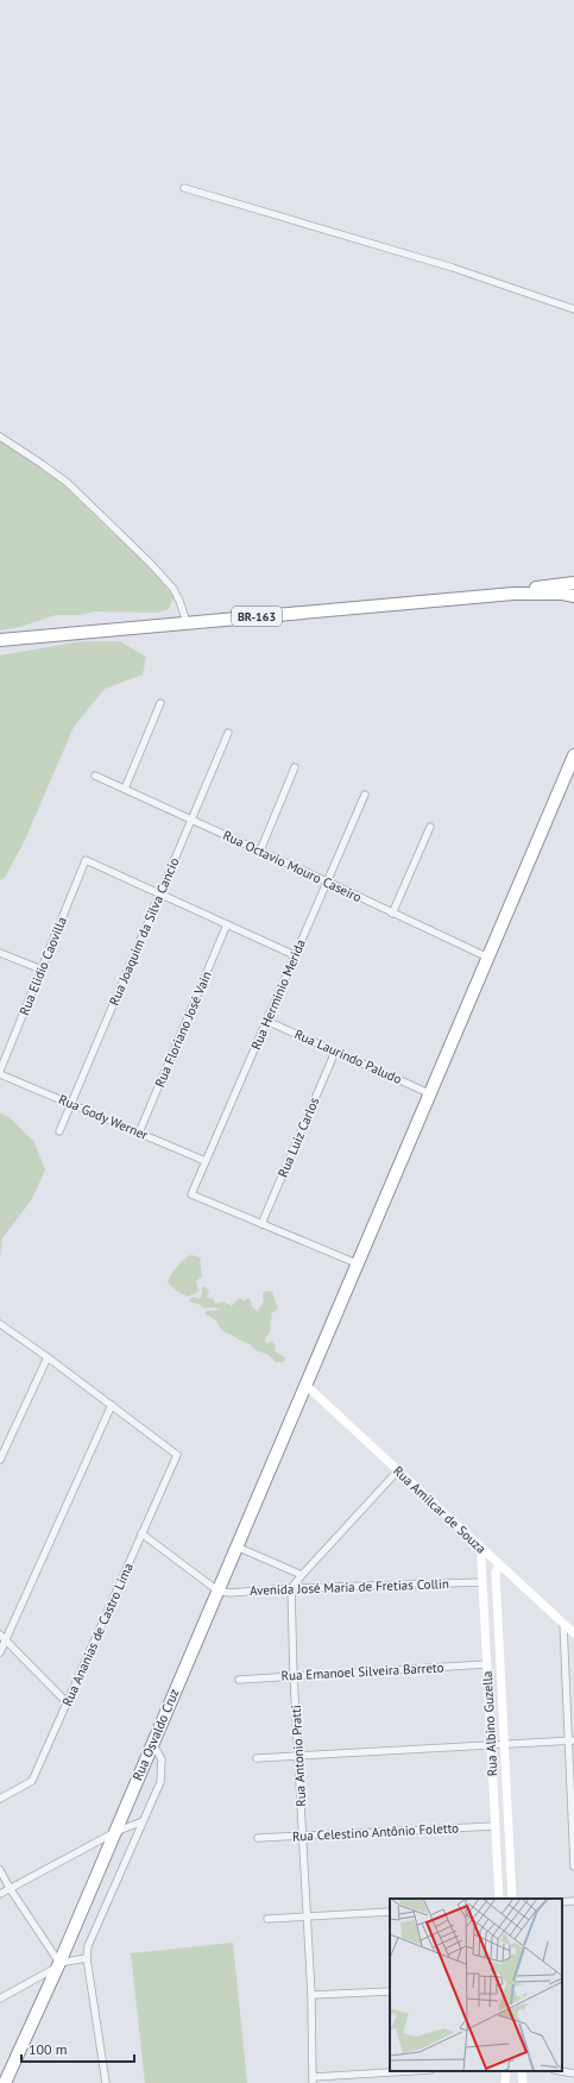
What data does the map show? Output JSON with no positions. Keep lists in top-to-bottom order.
{
  "streets": {
    "highway": ["BR-163", "Rua Osvaldo Cruz"],
    "street": [
      "Rua Octavio Mouro Caseiro",
      "Rua Joaquim da Silva Cancio",
      "Rua Elidio Caovilla",
      "Rua Herminio Merida",
      "Rua Floriano José Vain",
      "Rua Laurindo Paludo",
      "Rua Gody Werner",
      "Rua Luiz Carlos",
      "Rua Amílcar de Souza",
      "Avenida José Maria de Fretias Collin",
      "Rua Ananias de Castro Lima",
      "Rua Emanoel Silveira Barreto",
      "Rua Albino Guzella",
      "Rua Antonio Pratti",
      "Rua Celestino Antônio Foletto"
    ]
  },
  "crossings": [
    ["Rua Octavio Mouro Caseiro", "Rua Joaquim da Silva Cancio"],
    ["Rua Octavio Mouro Caseiro", "Rua Herminio Merida"],
    ["Rua Octavio Mouro Caseiro", "Rua Osvaldo Cruz"],
    ["Rua Joaquim da Silva Cancio", "Rua Elidio Caovilla"],
    ["Rua Joaquim da Silva Cancio", "Rua Gody Werner"],
    ["Rua Elidio Caovilla", "Rua Gody Werner"],
    ["Rua Herminio Merida", "Rua Laurindo Paludo"],
    ["Rua Herminio Merida", "Rua Gody Werner"],
    ["Rua Herminio Merida", "Rua Luiz Carlos"],
    ["Rua Floriano José Vain", "Rua Gody Werner"],
    ["Rua Laurindo Paludo", "Rua Luiz Carlos"],
    ["Rua Laurindo Paludo", "Rua Osvaldo Cruz"],
    ["Rua Amílcar de Souza", "Rua Albino Guzella"],
    ["Rua Amílcar de Souza", "Rua Osvaldo Cruz"],
    ["Avenida José Maria de Fretias Collin", "Rua Albino Guzella"],
    ["Avenida José Maria de Fretias Collin", "Rua Osvaldo Cruz"],
    ["Avenida José Maria de Fretias Collin", "Rua Antonio Pratti"],
    ["Rua Emanoel Silveira Barreto", "Rua Albino Guzella"],
    ["Rua Emanoel Silveira Barreto", "Rua Antonio Pratti"],
    ["Rua Albino Guzella", "Rua Celestino Antônio Foletto"],
    ["Rua Antonio Pratti", "Rua Celestino Antônio Foletto"]
  ],
  "scale_bar": "100 m"
}
